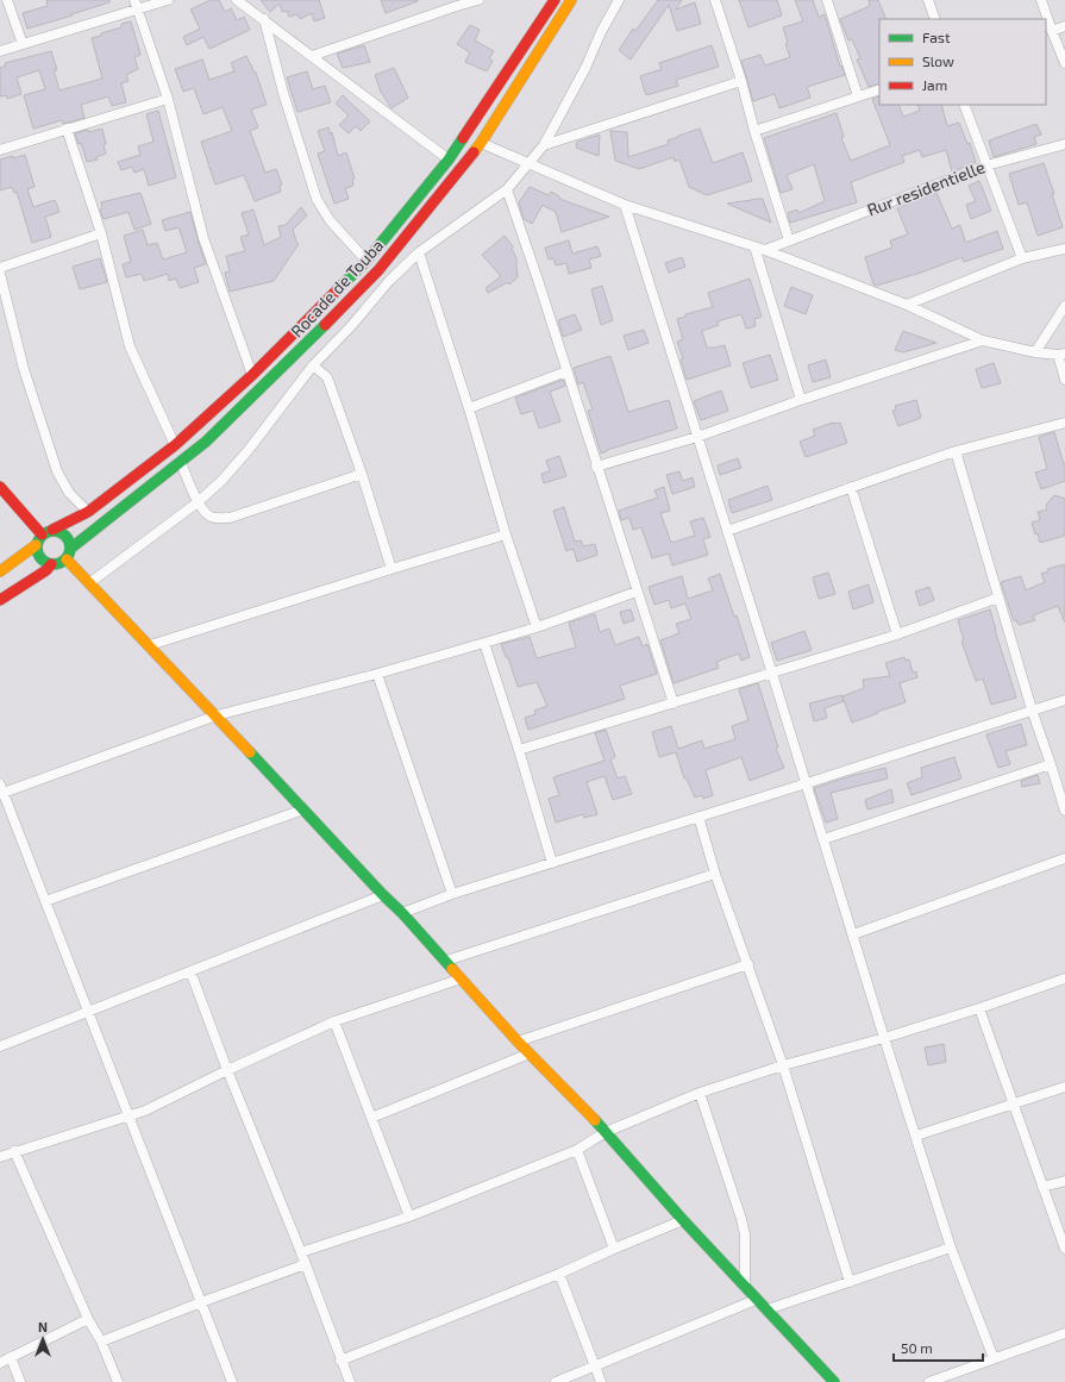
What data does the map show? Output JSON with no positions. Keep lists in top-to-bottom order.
{
  "streets": {
    "main road": ["Rocade de Touba"],
    "street": ["Rur residentielle"]
  },
  "legend": ["Fast", "Slow", "Jam"],
  "scale_bar": "50 m",
  "north": "top"
}
